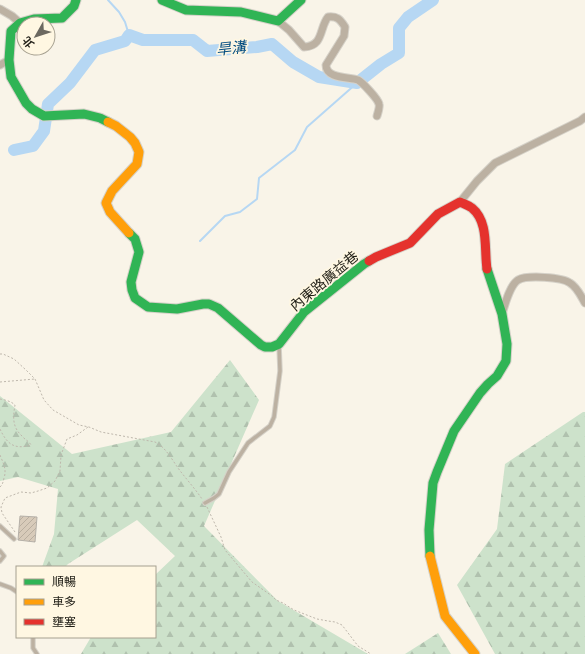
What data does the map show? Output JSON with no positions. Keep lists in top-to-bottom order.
{
  "streets": {
    "street": ["內東路廣益巷"]
  },
  "water": ["旱溝"],
  "legend": ["順暢", "車多", "壅塞"],
  "north": "bottom left"
}
